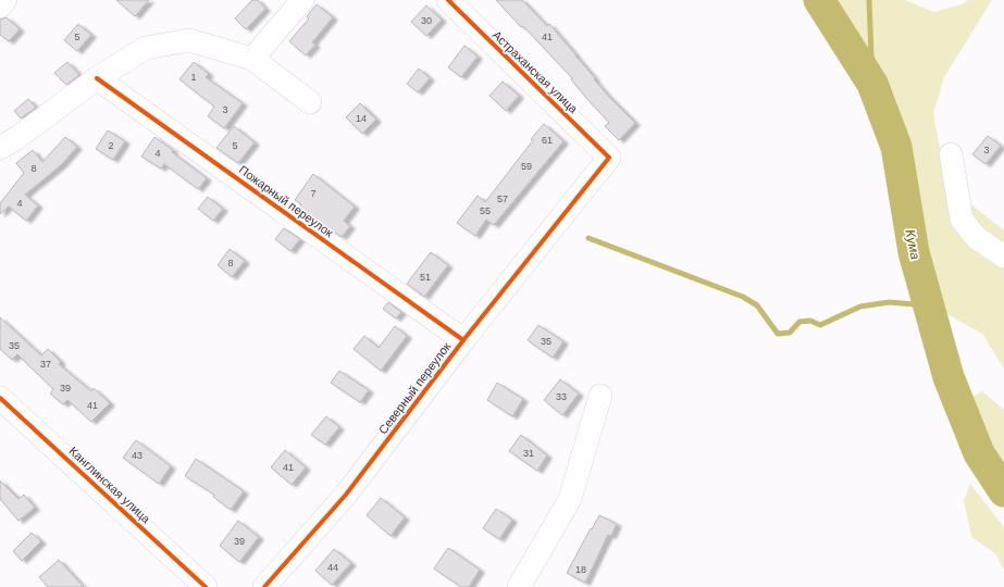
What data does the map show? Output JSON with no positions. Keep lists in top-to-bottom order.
{
  "streets": {
    "street": [
      "Астраханская улица",
      "Пожарный переулок",
      "Северный переулок",
      "Канглинская улица"
    ]
  },
  "crossings": [
    ["Астраханская улица", "Северный переулок"],
    ["Пожарный переулок", "Северный переулок"]
  ],
  "water": ["Кума"],
  "house_numbers": [
    "30",
    "5",
    "41",
    "1",
    "3",
    "14",
    "61",
    "2",
    "5",
    "3",
    "4",
    "59",
    "8",
    "7",
    "57",
    "4",
    "55",
    "8",
    "51",
    "35",
    "35",
    "37",
    "39",
    "33",
    "41",
    "31",
    "43",
    "41",
    "39",
    "44",
    "18"
  ]
}
